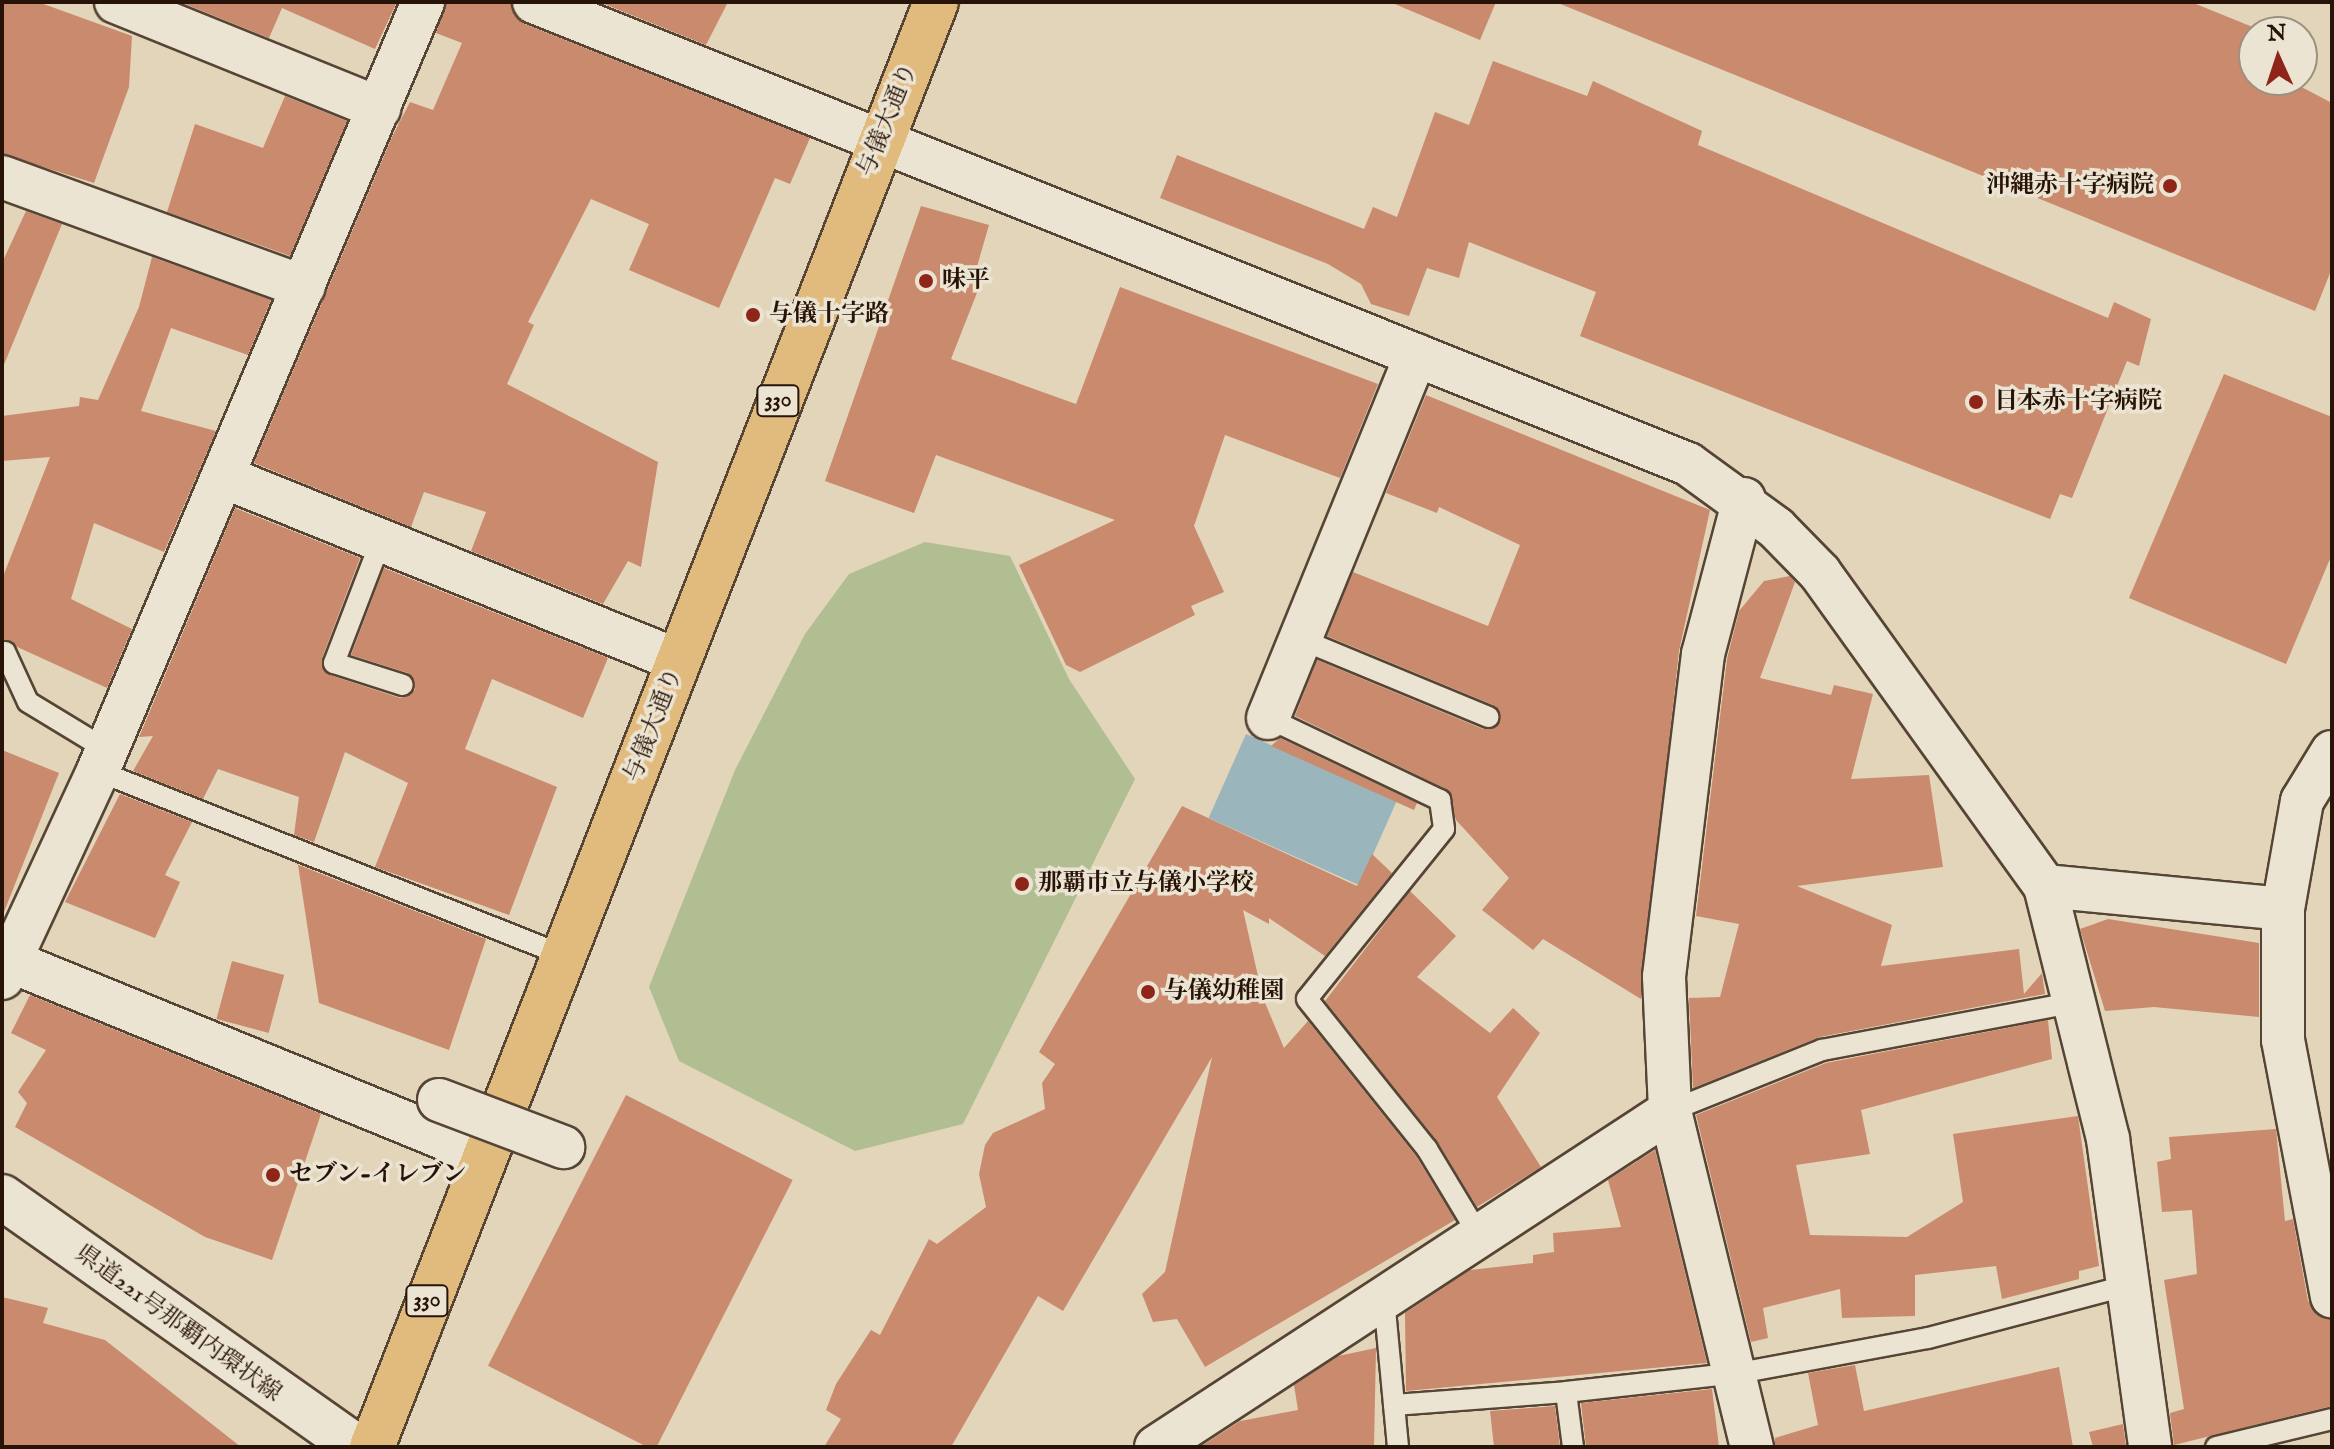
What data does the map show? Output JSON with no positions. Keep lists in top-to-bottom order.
{
  "streets": {
    "highway": ["与儀大通り", "330"],
    "main road": ["県道221号那覇内環状線"]
  },
  "places": [
    "沖縄赤十字病院",
    "味平",
    "与儀十字路",
    "日本赤十字病院",
    "那覇市立与儀小学校",
    "与儀幼稚園",
    "セブン-イレブン"
  ],
  "north": "top"
}
